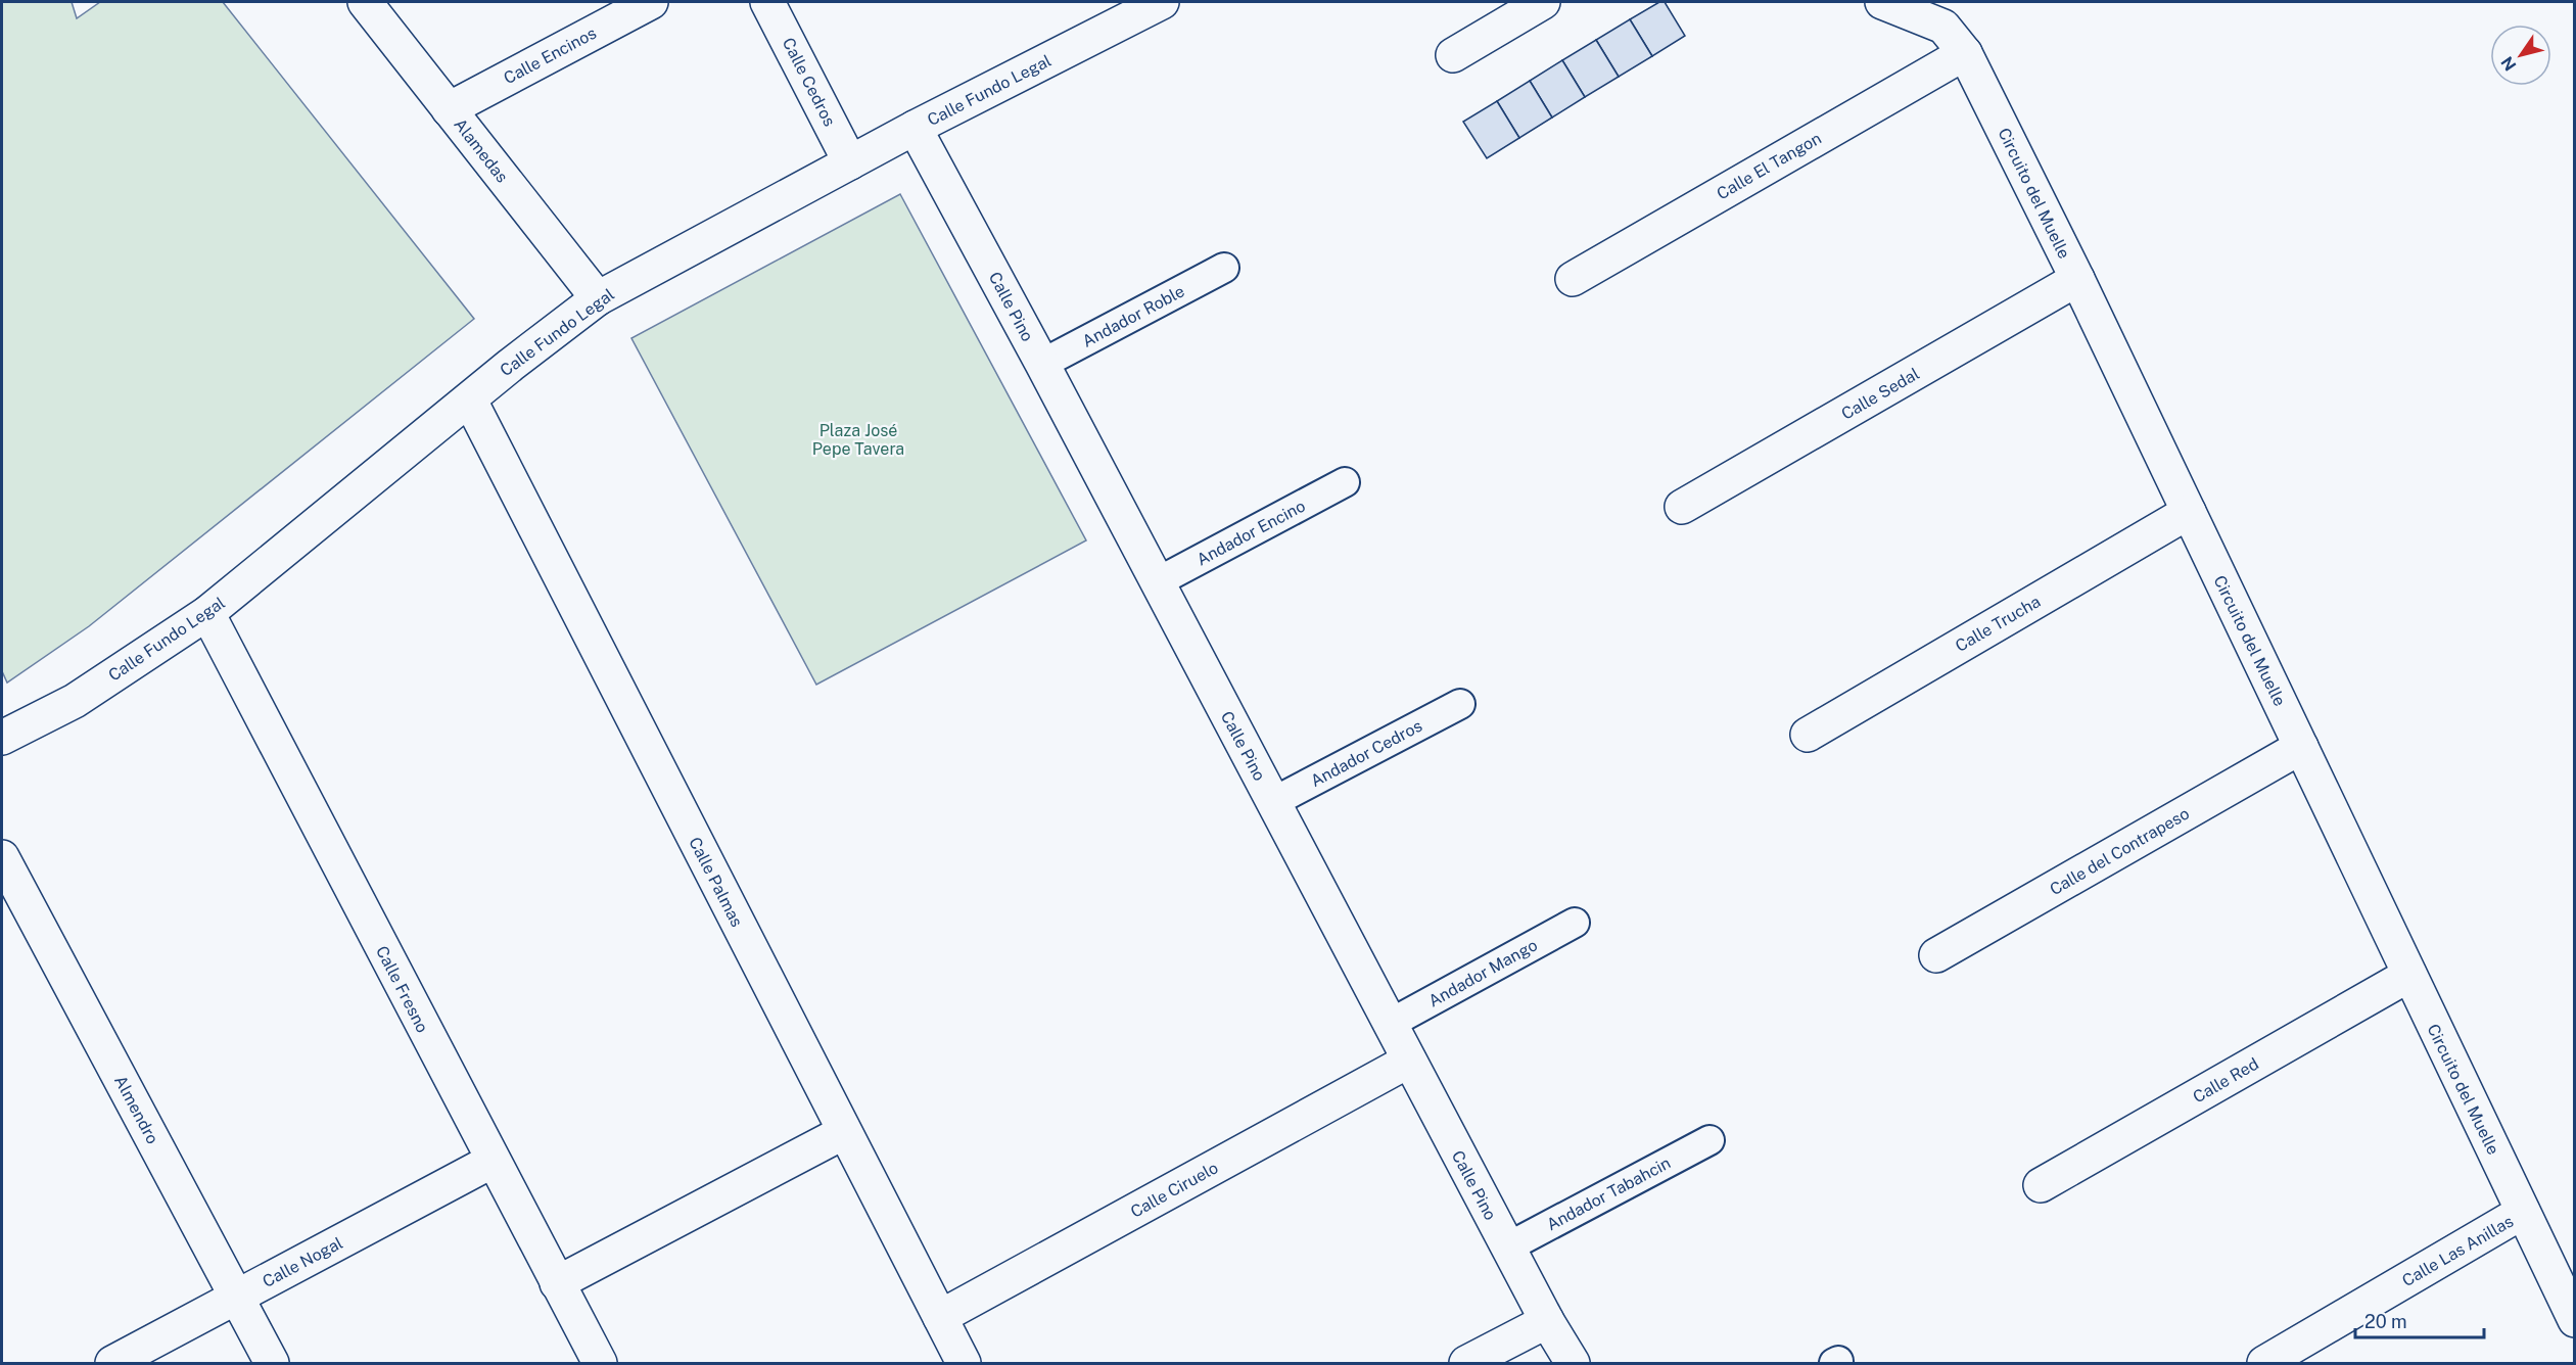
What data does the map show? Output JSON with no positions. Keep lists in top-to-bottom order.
{
  "streets": {
    "street": [
      "Calle Encinos",
      "Calle Cedros",
      "Calle Fundo Legal",
      "Alamedas",
      "Calle El Tangon",
      "Circuito del Muelle",
      "Calle Pino",
      "Andador Roble",
      "Calle Sedal",
      "Andador Encino",
      "Calle Trucha",
      "Andador Cedros",
      "Calle del Contrapeso",
      "Calle Palmas",
      "Andador Mango",
      "Calle Fresno",
      "Calle Red",
      "Almendro",
      "Calle Ciruelo",
      "Andador Tabahcin",
      "Calle Las Anillas",
      "Calle Nogal"
    ]
  },
  "crossings": [
    ["Calle Encinos", "Alamedas"],
    ["Calle Cedros", "Calle Fundo Legal"],
    ["Calle Fundo Legal", "Alamedas"],
    ["Calle Fundo Legal", "Calle Pino"],
    ["Calle Fundo Legal", "Calle Palmas"],
    ["Calle Fundo Legal", "Calle Fresno"],
    ["Calle El Tangon", "Circuito del Muelle"],
    ["Circuito del Muelle", "Calle Sedal"],
    ["Circuito del Muelle", "Calle Trucha"],
    ["Circuito del Muelle", "Calle del Contrapeso"],
    ["Circuito del Muelle", "Calle Red"],
    ["Circuito del Muelle", "Calle Las Anillas"],
    ["Calle Pino", "Andador Roble"],
    ["Calle Pino", "Andador Encino"],
    ["Calle Pino", "Andador Cedros"],
    ["Calle Pino", "Andador Mango"],
    ["Calle Pino", "Calle Ciruelo"],
    ["Calle Pino", "Andador Tabahcin"],
    ["Calle Palmas", "Calle Ciruelo"],
    ["Calle Fresno", "Calle Nogal"],
    ["Almendro", "Calle Nogal"]
  ],
  "parks": ["Plaza José Pepe Tavera"],
  "scale_bar": "20 m",
  "north": "bottom left"
}
